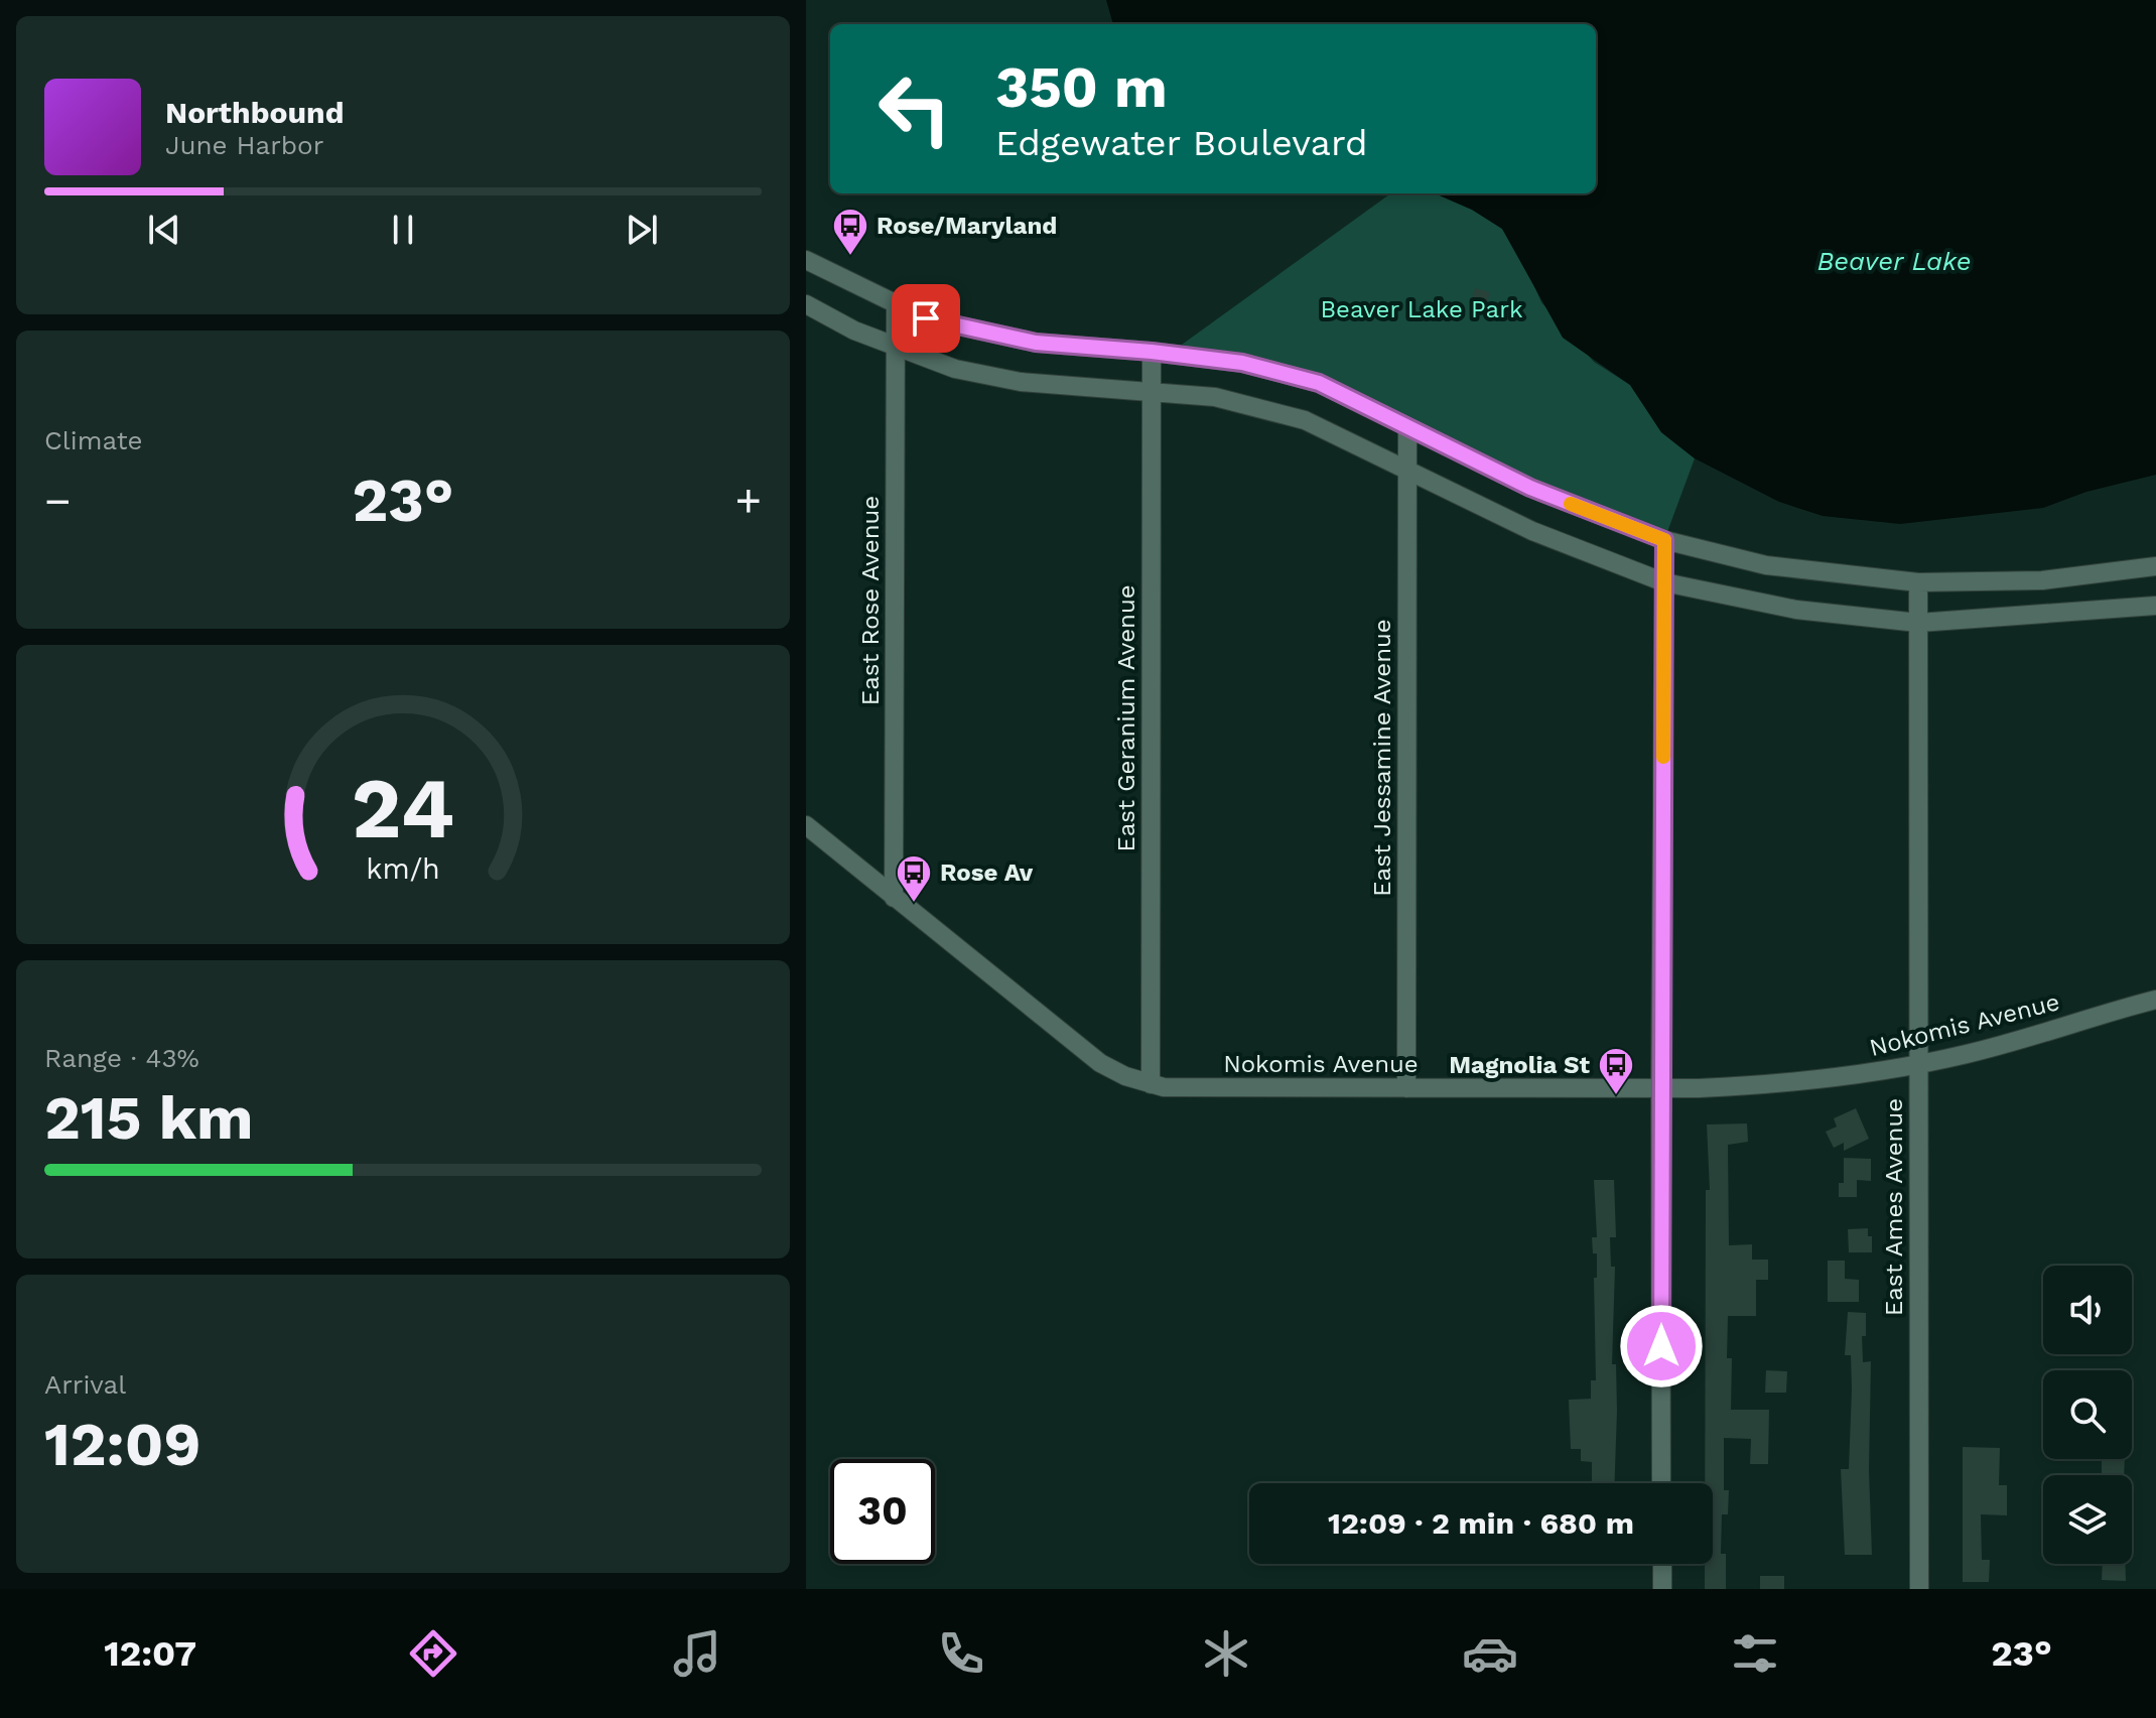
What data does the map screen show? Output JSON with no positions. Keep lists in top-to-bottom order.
{
  "streets": {
    "street": [
      "East Rose Avenue",
      "East Geranium Avenue",
      "East Jessamine Avenue",
      "Nokomis Avenue",
      "East Ames Avenue"
    ]
  },
  "crossings": [
    ["East Rose Avenue", "Nokomis Avenue"],
    ["East Geranium Avenue", "Nokomis Avenue"],
    ["East Jessamine Avenue", "Nokomis Avenue"],
    ["Nokomis Avenue", "East Ames Avenue"]
  ],
  "water": ["Beaver Lake"],
  "parks": ["Beaver Lake Park"],
  "places": {
    "bus stop": ["Rose/Maryland", "Rose Av", "Magnolia St"]
  },
  "page": {
    "turn": ["350 m", "Edgewater Boulevard"],
    "song": ["Northbound", "June Harbor"],
    "tile": [
      "Climate",
      ["Range · 43%", "215 km"],
      ["Arrival", "12:09"]
    ],
    "heat": ["−", "23°", "+"],
    "limit": "30",
    "trip": "12:09 · 2 min · 680 m",
    "tabs": ["12:07", "23°"],
    "gauge": ["24", "km/h"]
  }
}
